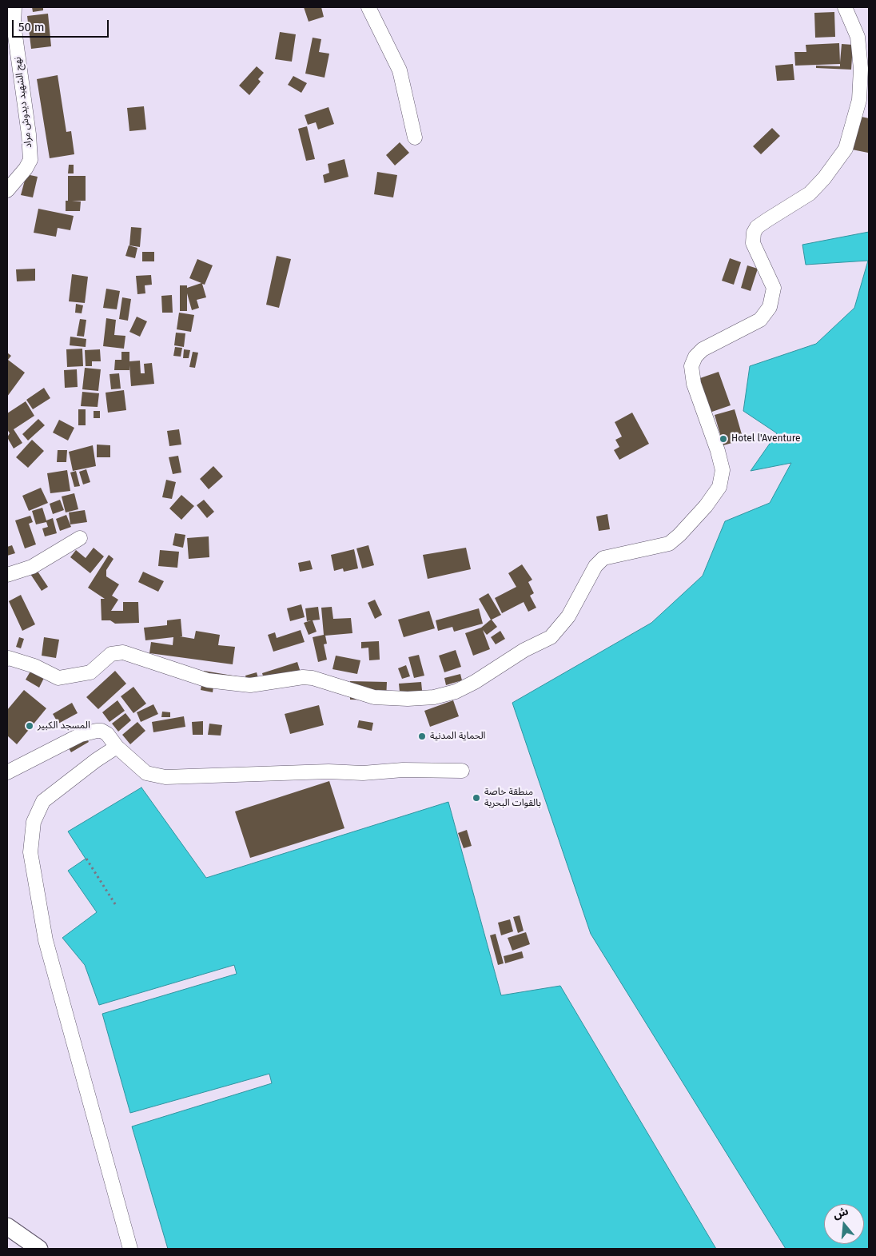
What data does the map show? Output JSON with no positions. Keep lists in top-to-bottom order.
{
  "streets": {
    "street": ["نهج الشهيد ديدوش مراد"]
  },
  "places": [
    "Hotel l'Aventure",
    "المسجد الكبير",
    "الحماية المدنية",
    "منطقة خاصة بالقوات البحرية"
  ],
  "scale_bar": "50 m",
  "north": "top"
}
